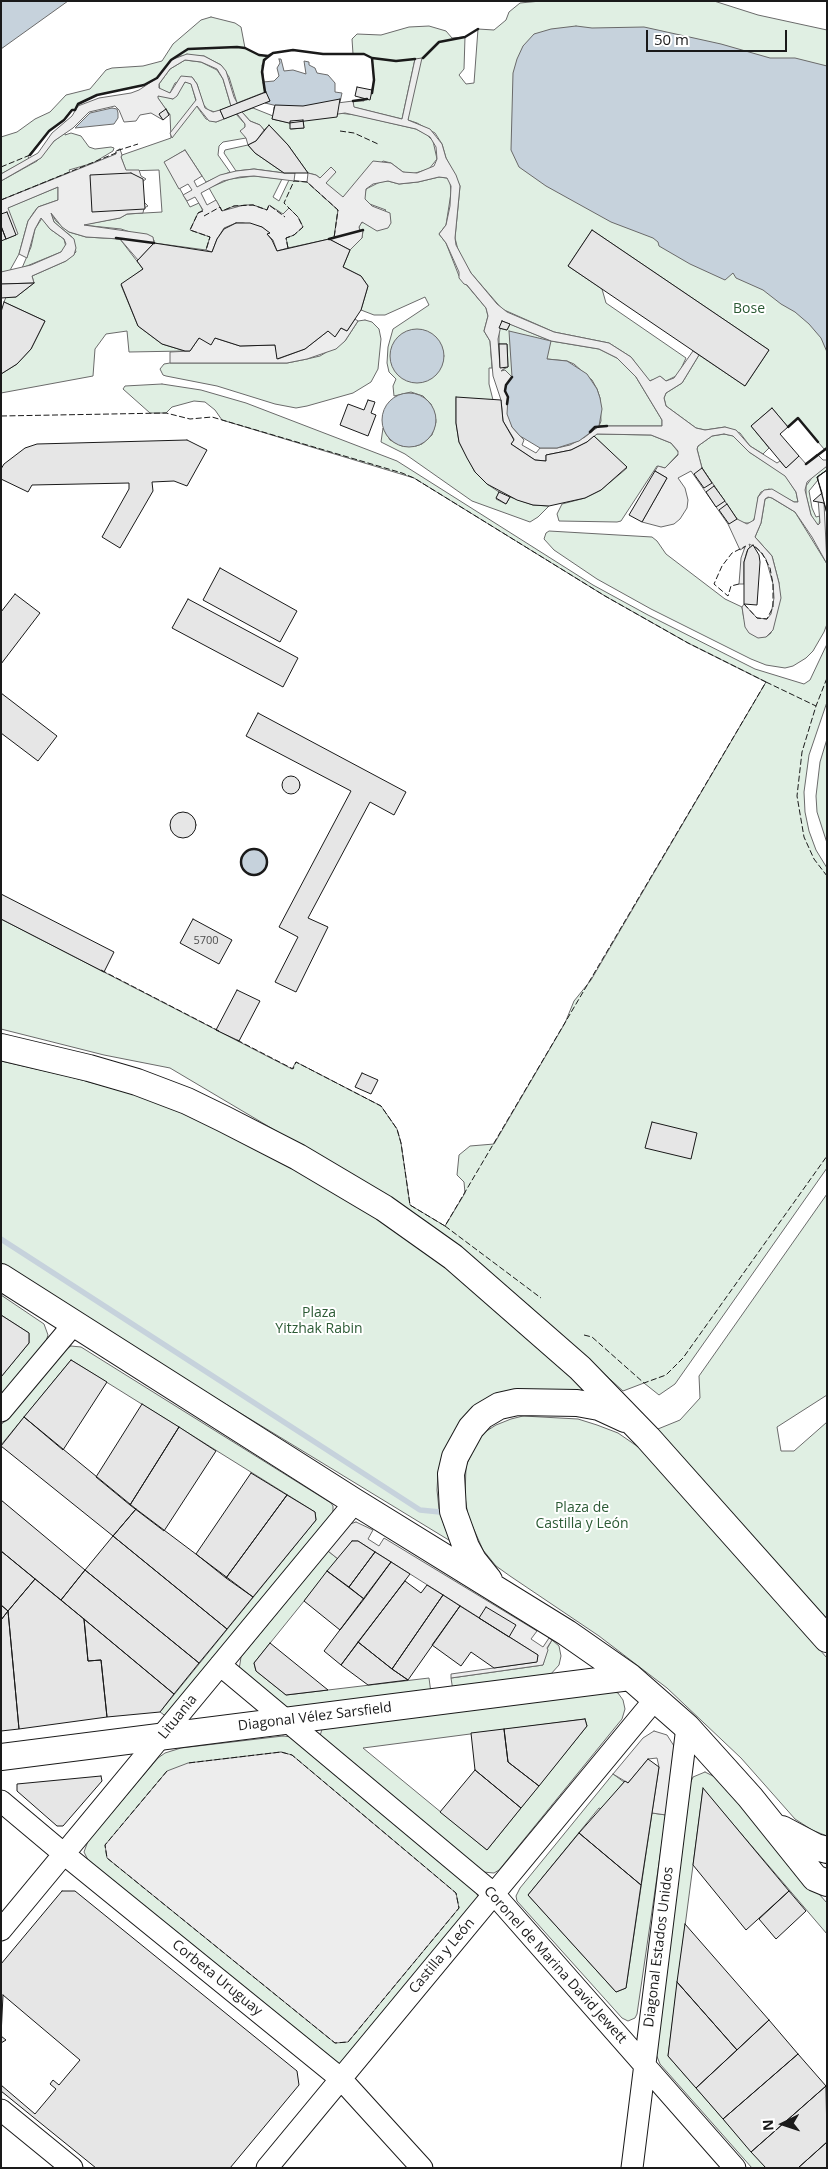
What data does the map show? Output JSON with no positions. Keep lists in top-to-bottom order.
{
  "streets": {
    "main road": ["Diagonal Vélez Sarsfield"],
    "street": [
      "Lituania",
      "Diagonal Estados Unidos",
      "Castilla y León",
      "Coronel de Marina David Jewett",
      "Corbeta Uruguay"
    ]
  },
  "crossings": [
    ["Lituania", "Diagonal Vélez Sarsfield"],
    ["Lituania", "Coronel de Marina David Jewett"],
    ["Lituania", "Corbeta Uruguay"],
    ["Diagonal Vélez Sarsfield", "Coronel de Marina David Jewett"],
    ["Diagonal Estados Unidos", "Coronel de Marina David Jewett"],
    ["Castilla y León", "Coronel de Marina David Jewett"],
    ["Castilla y León", "Corbeta Uruguay"]
  ],
  "parks": ["Bose", "Plaza Yitzhak Rabin", "Plaza de Castilla y León"],
  "house_numbers": ["5700"],
  "scale_bar": "50 m",
  "north": "left"
}
